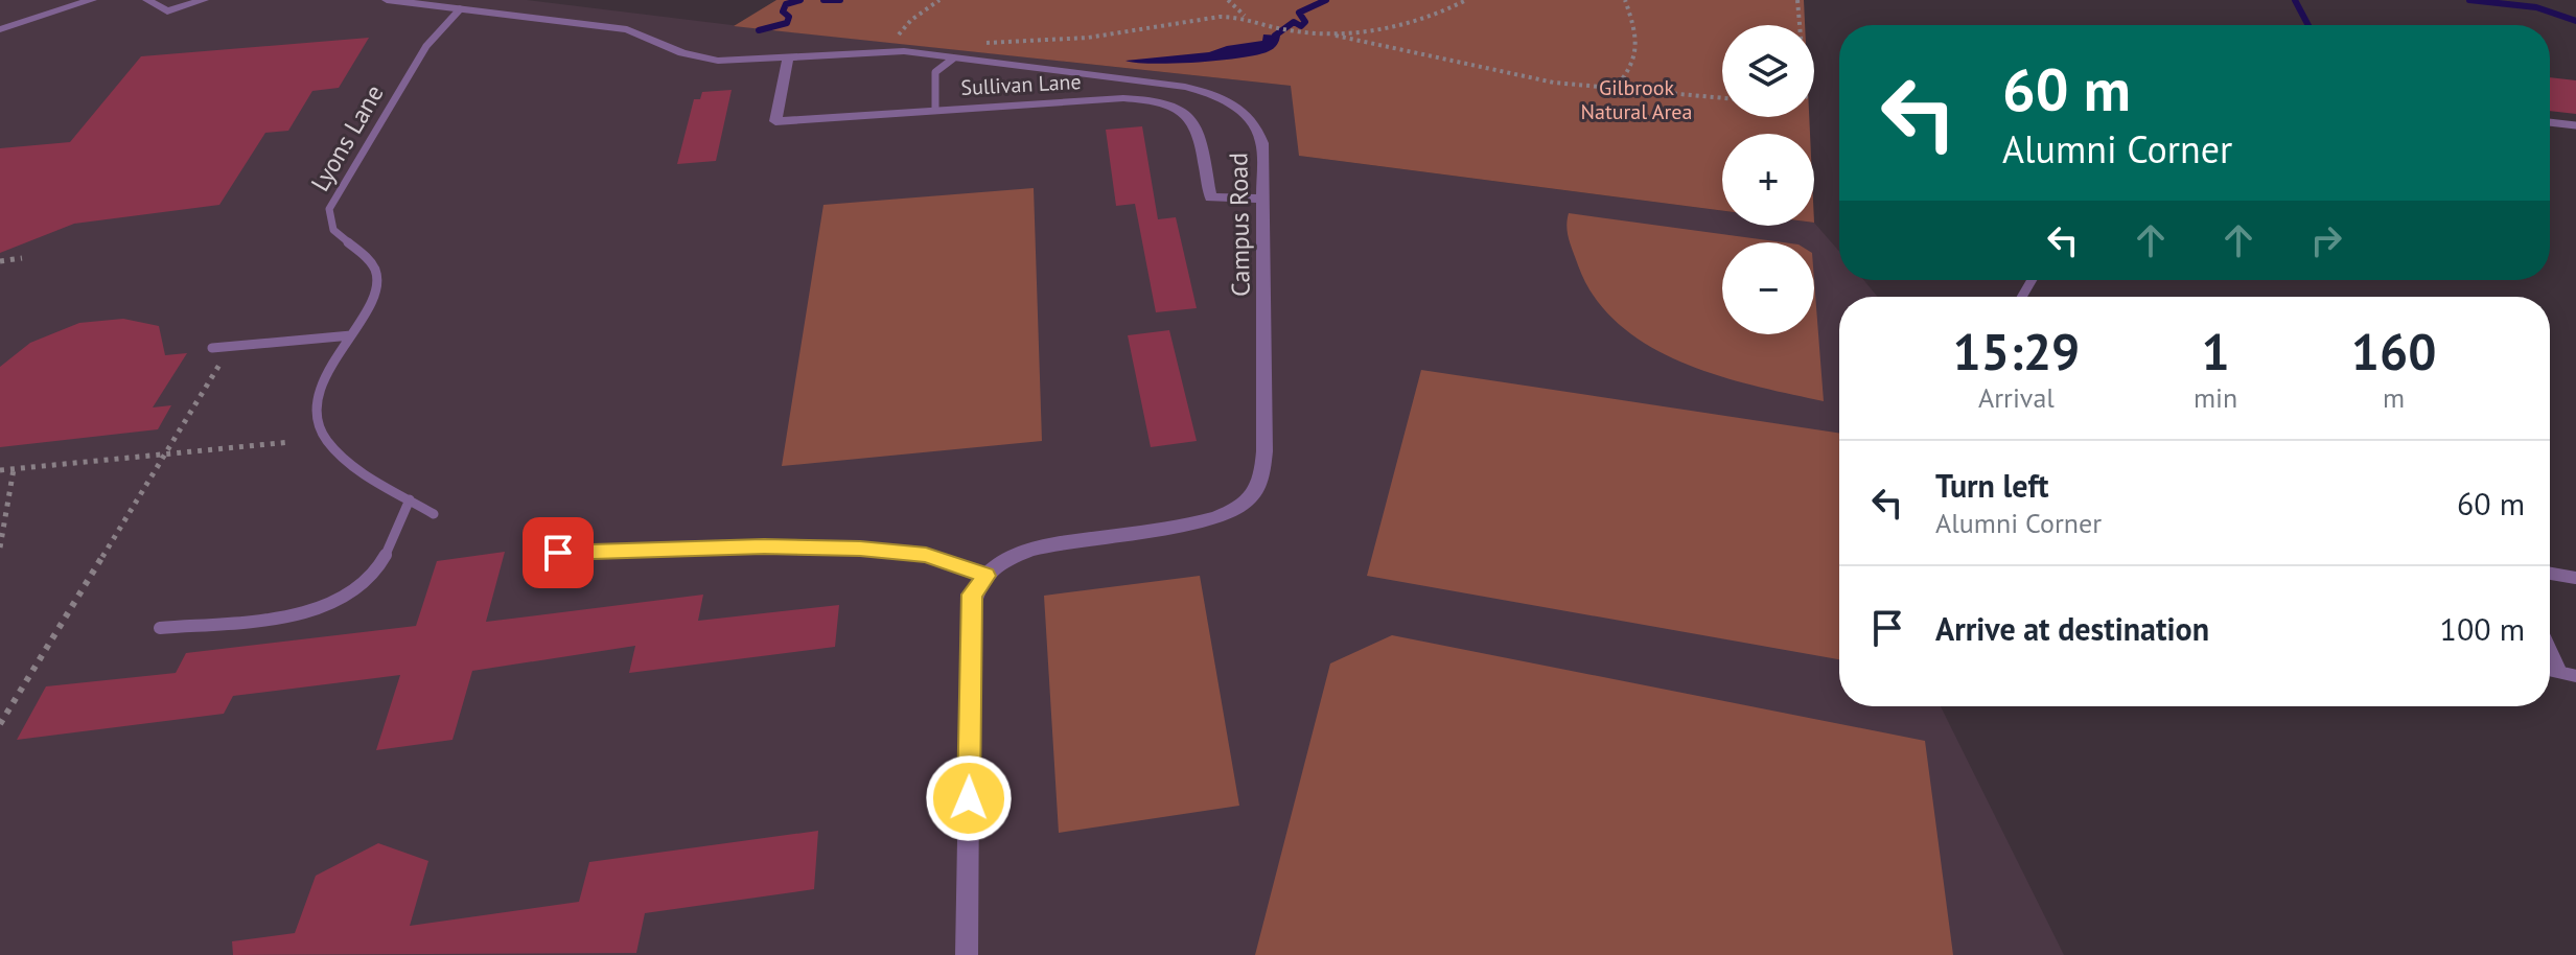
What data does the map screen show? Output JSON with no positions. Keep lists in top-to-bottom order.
{
  "streets": {
    "street": ["Sullivan Lane", "Campus Road"],
    "lane": ["Lyons Lane"]
  },
  "crossings": [
    ["Sullivan Lane", "Campus Road"],
    ["Lyons Lane", "Campus Road"]
  ],
  "parks": ["Gilbrook Natural Area"],
  "page": {
    "map_buttons": ["+", "−"],
    "turn": ["60 m", "Alumni Corner"],
    "eta": [
      "15:29",
      "Arrival",
      "1",
      "min",
      "160",
      "m"
    ],
    "list": [
      {
        "name": "Turn left",
        "note": "Alumni Corner",
        "value": "60 m"
      },
      {
        "name": "Arrive at destination",
        "value": "100 m"
      }
    ]
  }
}
